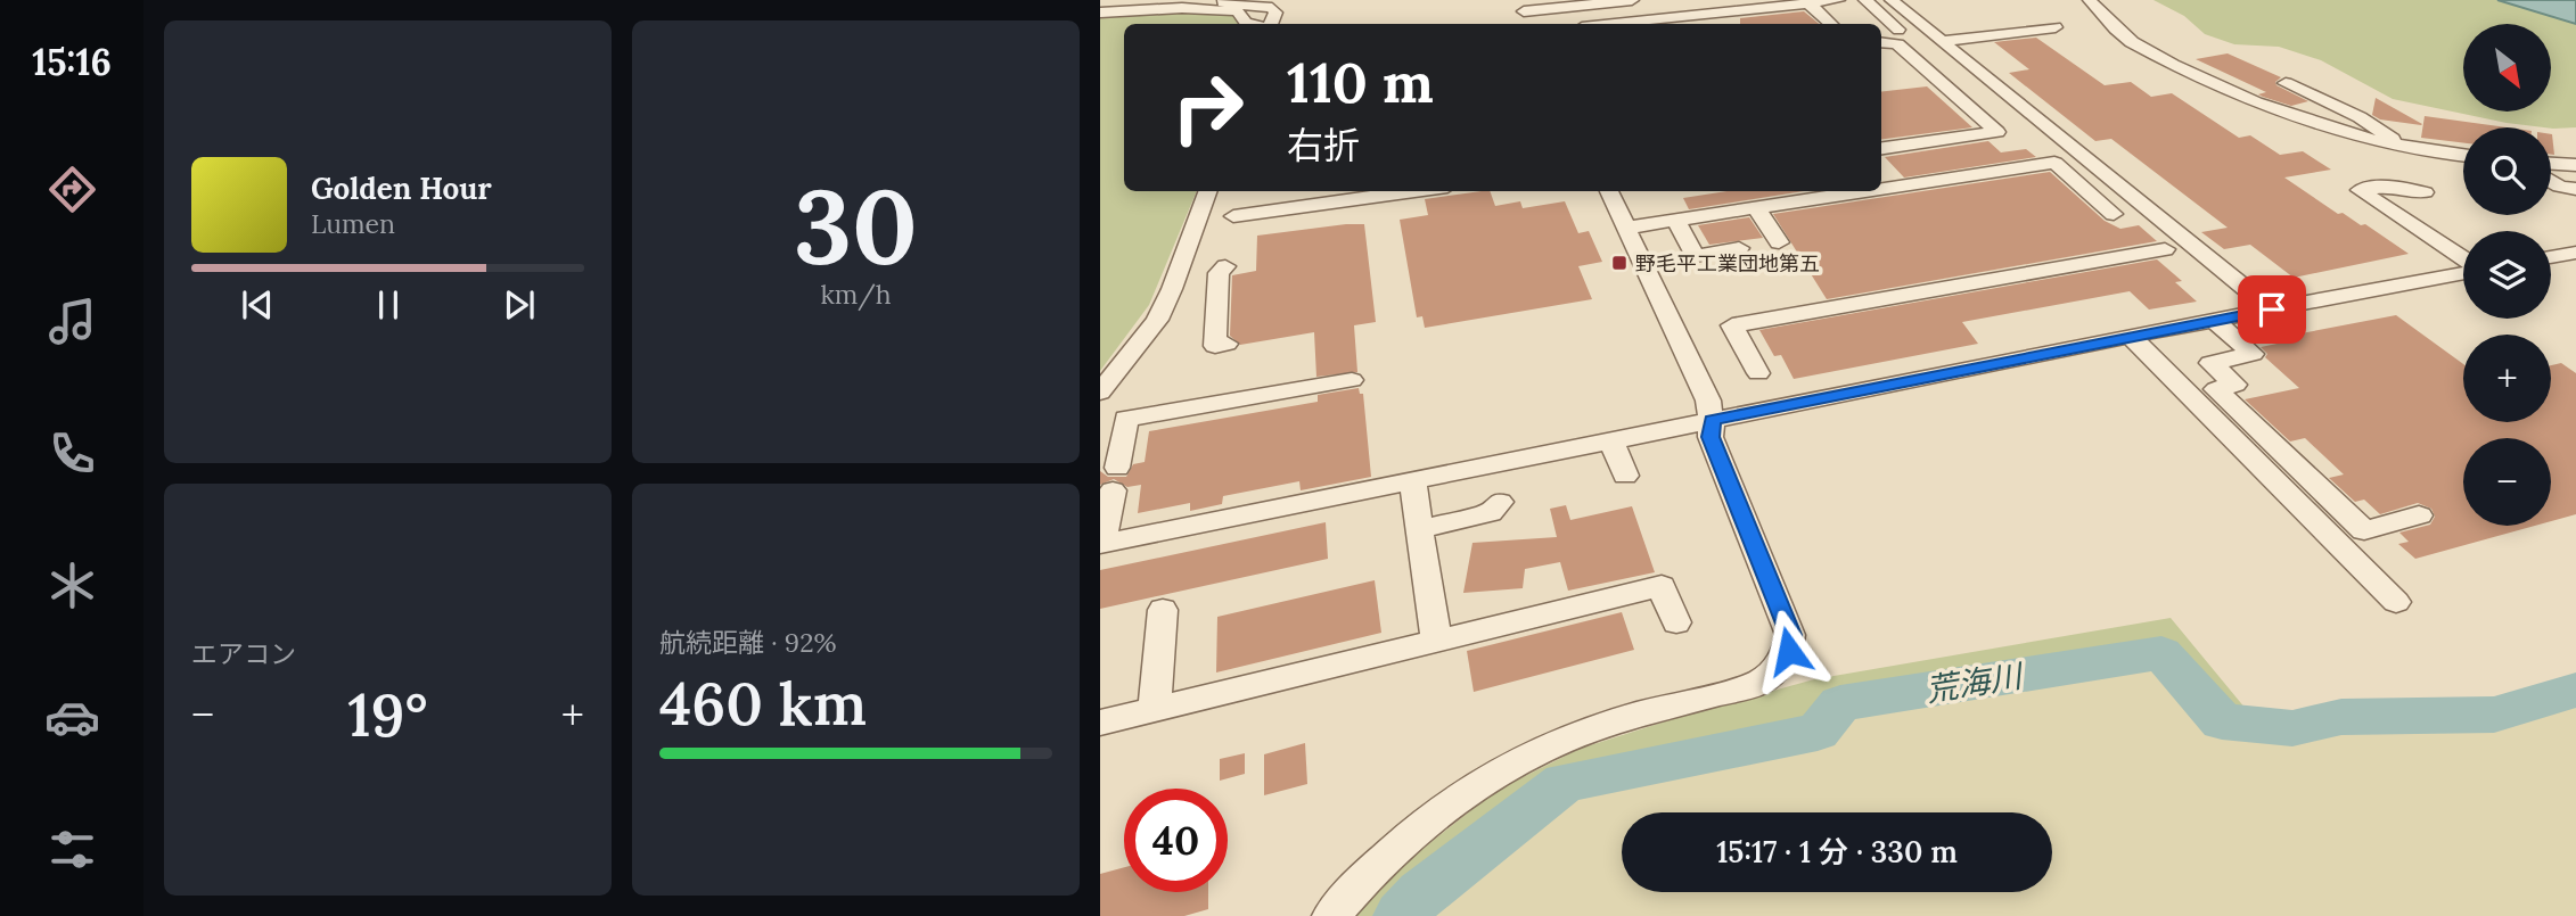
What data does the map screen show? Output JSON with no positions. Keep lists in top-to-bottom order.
{
  "water": ["荒海川"],
  "places": {
    "transit": ["野毛平工業団地第五"]
  },
  "north": "bottom right",
  "page": {
    "tabs": "15:16",
    "tile": [
      ["30", "km/h"],
      "エアコン",
      ["航続距離 · 92%", "460 km"]
    ],
    "map_buttons": ["+", "−"],
    "turn": ["110 m", "右折"],
    "song": ["Golden Hour", "Lumen"],
    "heat": ["−", "19°", "+"],
    "limit": "40",
    "trip": "15:17 · 1 分 · 330 m"
  }
}
